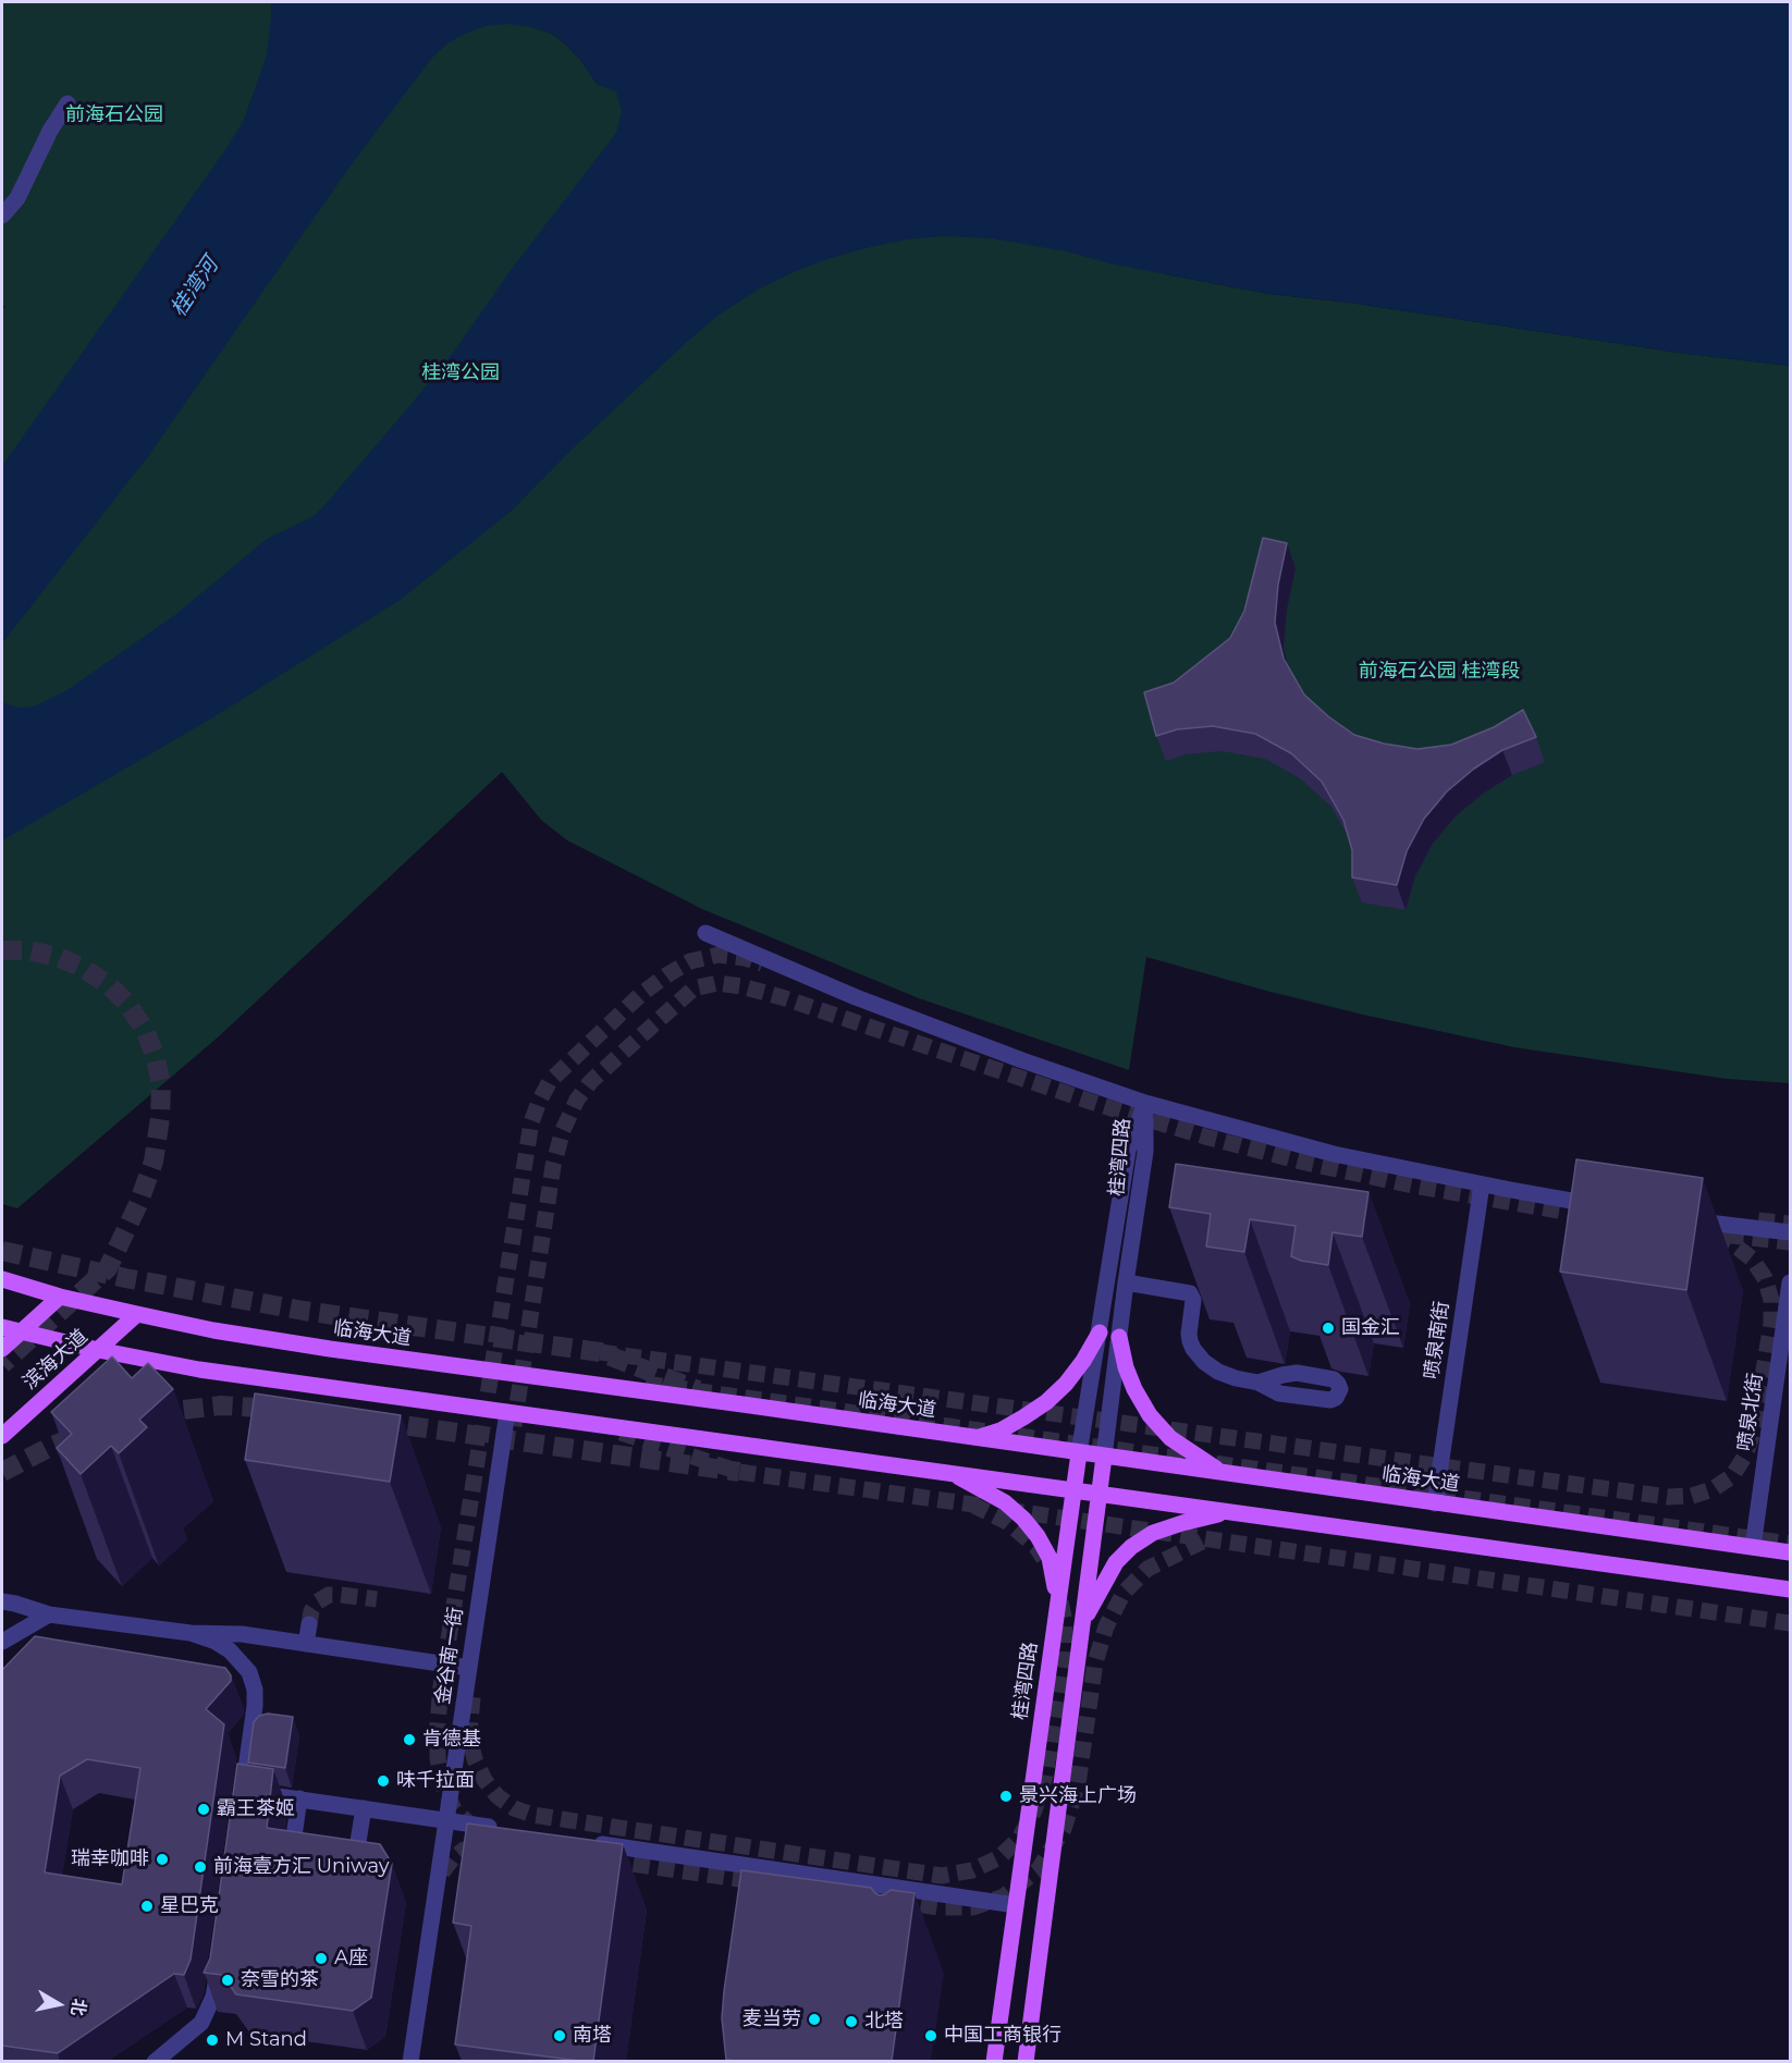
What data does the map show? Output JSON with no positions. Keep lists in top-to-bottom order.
{
  "streets": {
    "main road": ["桂湾四路", "临海大道", "滨海大道"],
    "street": ["喷泉南街", "喷泉北街", "金谷南一街"]
  },
  "crossings": [
    ["桂湾四路", "临海大道"],
    ["临海大道", "喷泉南街"],
    ["临海大道", "滨海大道"],
    ["临海大道", "喷泉北街"]
  ],
  "water": ["桂湾河"],
  "parks": ["前海石公园", "桂湾公园", "前海石公园 桂湾段"],
  "places": [
    "国金汇",
    "肯德基",
    "味千拉面",
    "景兴海上广场",
    "霸王茶姬",
    "瑞幸咖啡",
    "前海壹方汇 Uniway",
    "星巴克",
    "A座",
    "奈雪的茶",
    "麦当劳",
    "北塔",
    "南塔",
    "中国工商银行",
    "M Stand"
  ],
  "north": "right"
}
